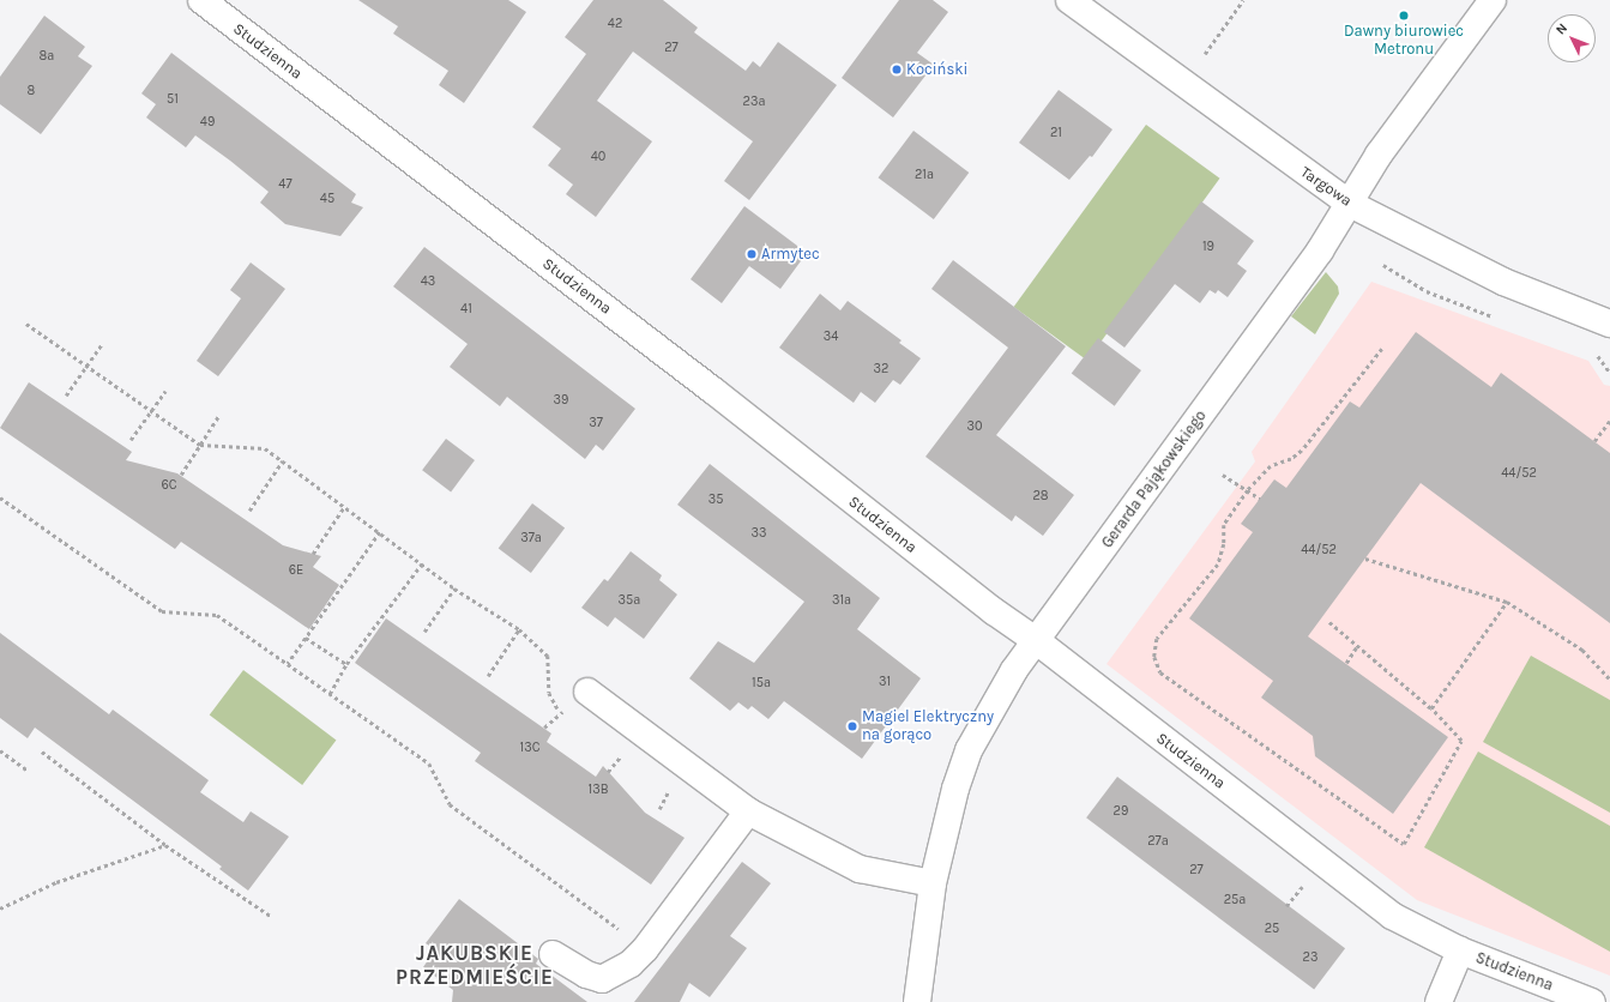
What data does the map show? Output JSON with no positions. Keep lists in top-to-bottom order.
{
  "streets": {
    "street": ["Studzienna", "Targowa", "Gerarda Pająkowskiego"]
  },
  "crossings": [
    ["Studzienna", "Gerarda Pająkowskiego"],
    ["Targowa", "Gerarda Pająkowskiego"]
  ],
  "districts": ["JAKUBSKIE PRZEDMIEŚCIE"],
  "places": [
    "Dawny biurowiec Metronu",
    "Kociński",
    "Armytec",
    "Magiel Elektryczny na gorąco"
  ],
  "house_numbers": [
    "42",
    "27",
    "8a",
    "8",
    "51",
    "23a",
    "49",
    "21",
    "40",
    "21a",
    "47",
    "45",
    "19",
    "43",
    "41",
    "34",
    "32",
    "39",
    "37",
    "30",
    "44/52",
    "6C",
    "28",
    "35",
    "33",
    "37a",
    "44/52",
    "6E",
    "35a",
    "31a",
    "31",
    "15a",
    "13C",
    "13B",
    "29",
    "27a",
    "27",
    "25a",
    "25",
    "23"
  ],
  "north": "top left"
}
